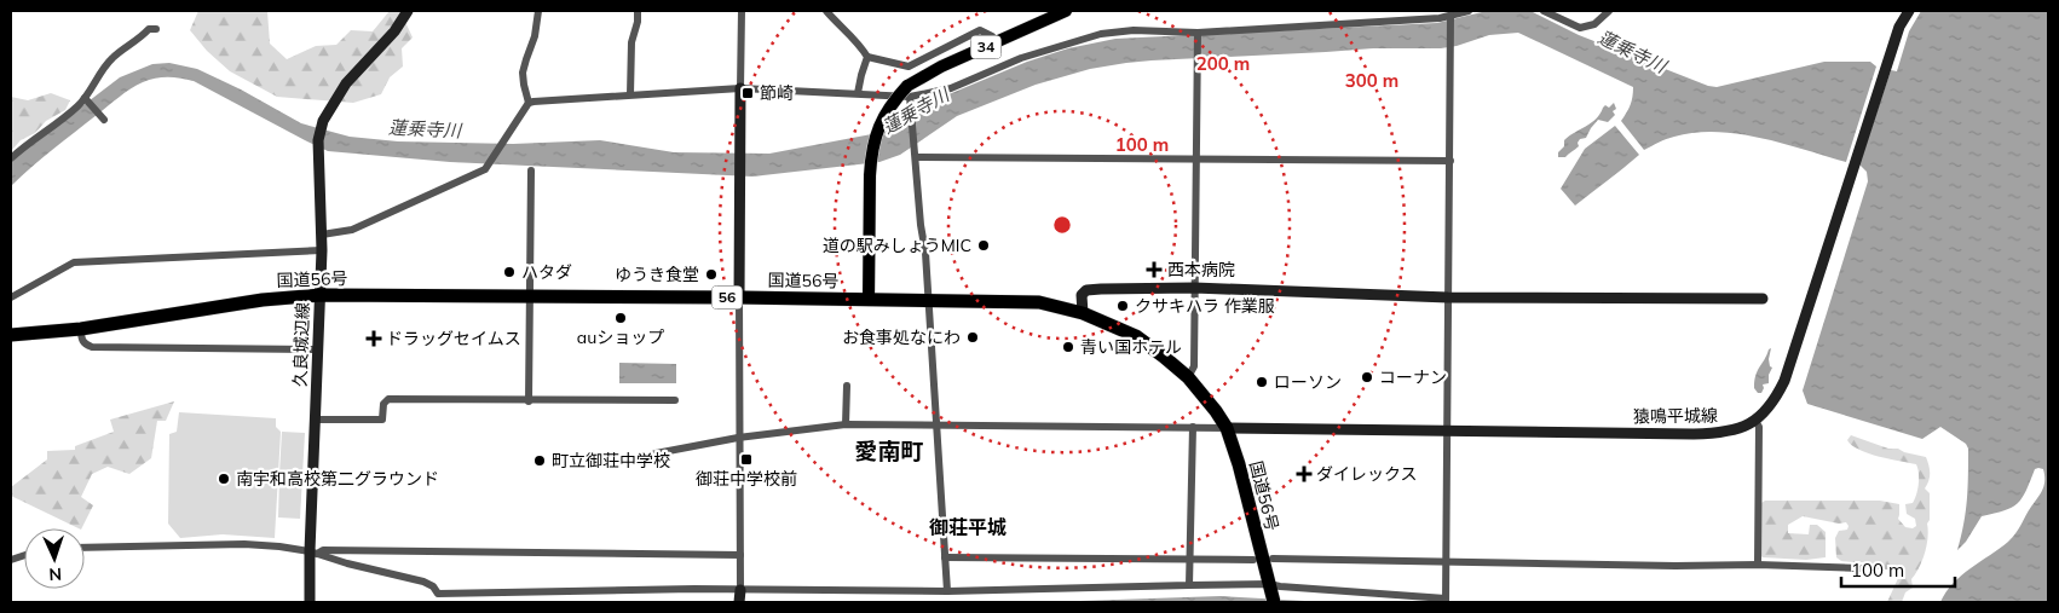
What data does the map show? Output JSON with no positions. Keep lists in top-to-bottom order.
{
  "streets": {
    "highway": ["国道56号", "56"],
    "main road": ["34", "久良城辺線", "猿鳴平城線"]
  },
  "crossings": [
    ["34", "国道56号"],
    ["国道56号", "久良城辺線"],
    ["国道56号", "猿鳴平城線"]
  ],
  "districts": ["愛南町", "御荘平城"],
  "water": ["蓮乗寺川"],
  "places": {
    "transit": ["節崎", "御荘中学校前"],
    "other": [
      "道の駅みしょうMIC",
      "ハタダ",
      "ゆうき食堂",
      "クサキハラ 作業服",
      "auショップ",
      "お食事処なにわ",
      "青い国ホテル",
      "コーナン",
      "ローソン",
      "町立御荘中学校",
      "南宇和高校第二グラウンド"
    ],
    "health": ["西本病院", "ドラッグセイムス", "ダイレックス"]
  },
  "scale_bar": "100 m",
  "north": "bottom",
  "rings": ["200 m", "300 m", "100 m"]
}
